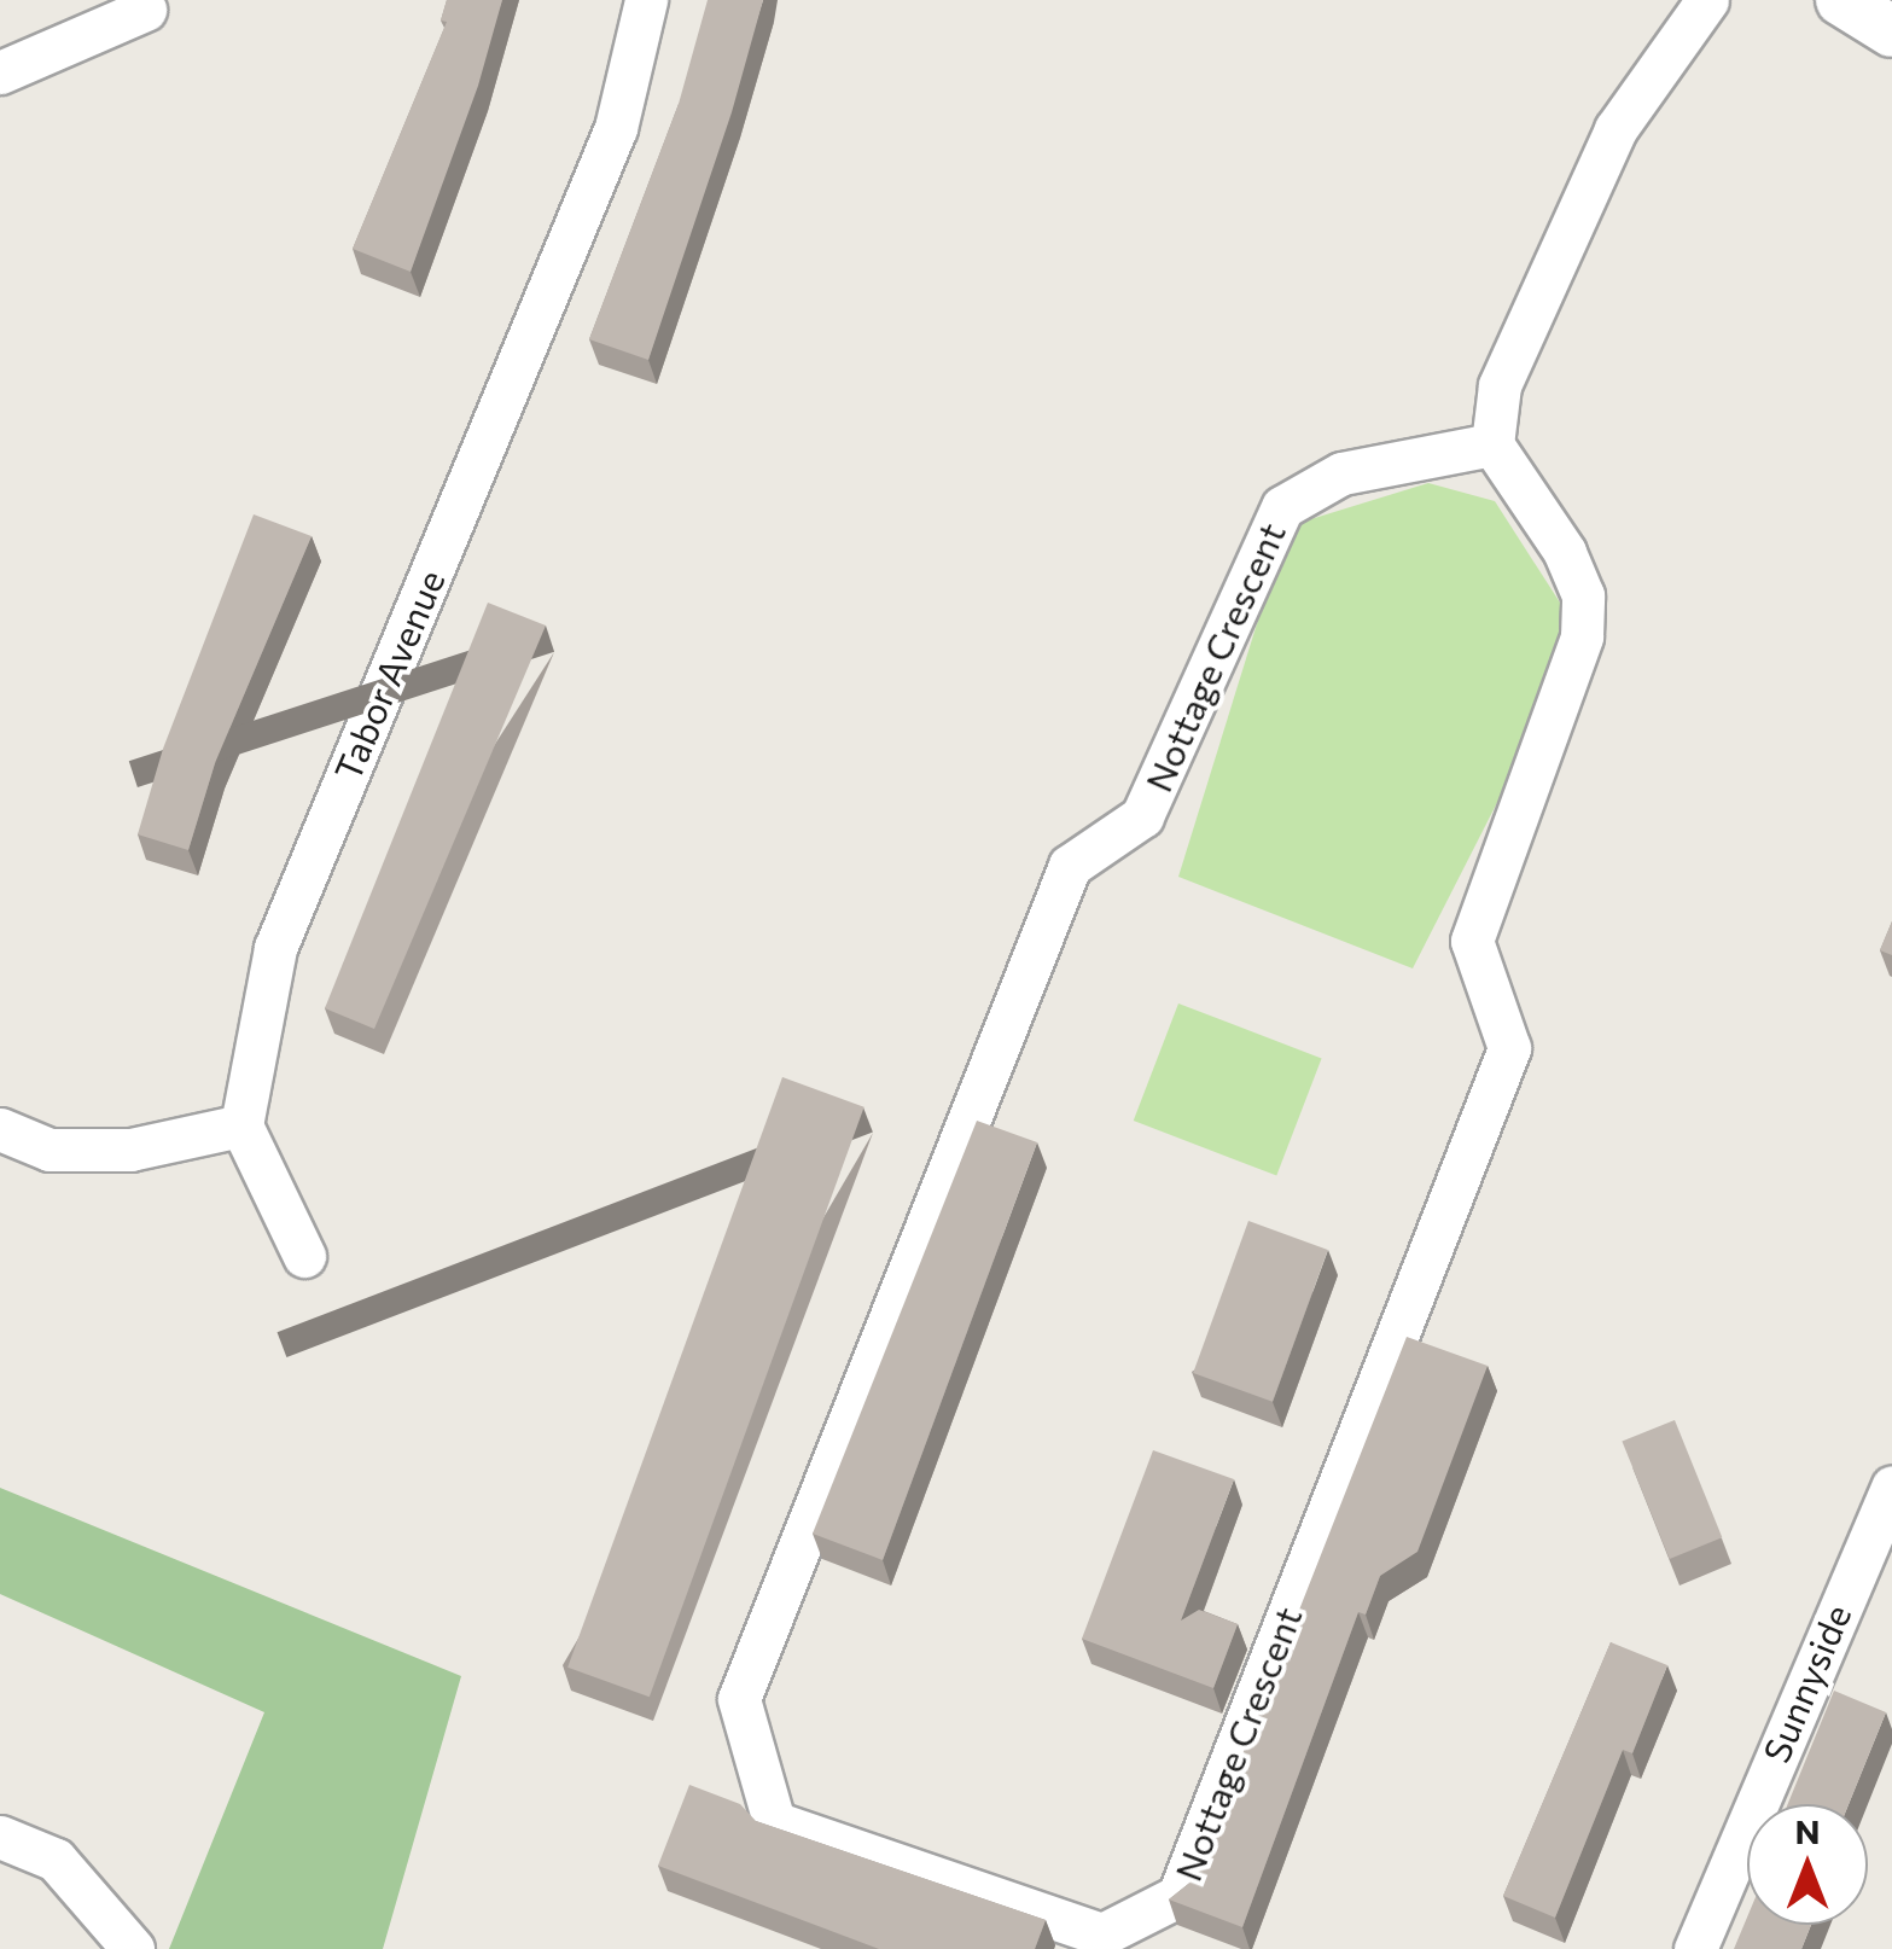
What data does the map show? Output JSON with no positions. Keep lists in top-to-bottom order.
{
  "streets": {
    "street": ["Nottage Crescent", "Tabor Avenue", "Sunnyside"]
  },
  "north": "top"
}
